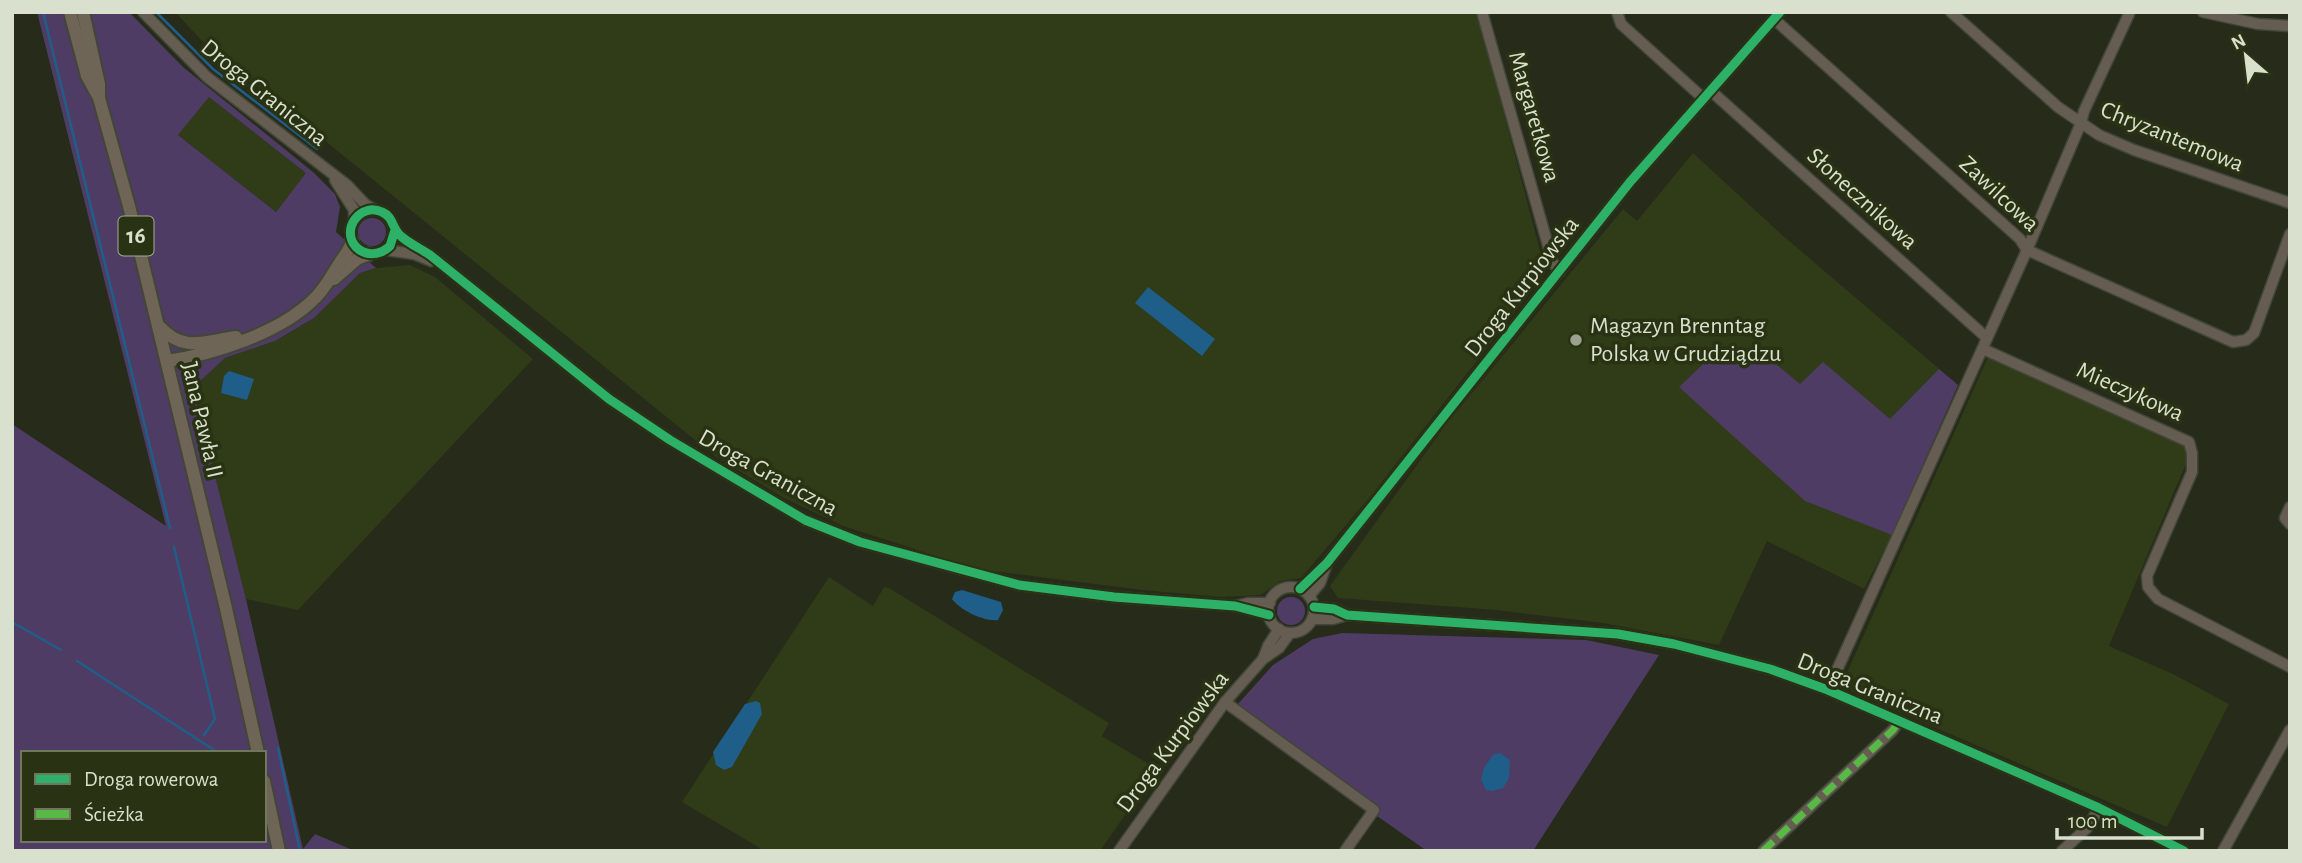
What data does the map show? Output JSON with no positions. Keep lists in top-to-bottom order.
{
  "streets": {
    "main road": ["16", "Jana Pawła II"],
    "street": [
      "Droga Graniczna",
      "Margaretkowa",
      "Chryzantemowa",
      "Zawilcowa",
      "Słonecznikowa",
      "Droga Kurpiowska",
      "Mieczykowa"
    ]
  },
  "crossings": [
    ["Droga Graniczna", "Droga Kurpiowska"],
    ["Margaretkowa", "Droga Kurpiowska"],
    ["Zawilcowa", "Droga Kurpiowska"],
    ["Słonecznikowa", "Droga Kurpiowska"],
    ["Słonecznikowa", "Mieczykowa"]
  ],
  "places": ["Magazyn Brenntag Polska w Grudziądzu"],
  "legend": ["Droga rowerowa", "Ścieżka"],
  "scale_bar": "100 m",
  "north": "top left"
}
